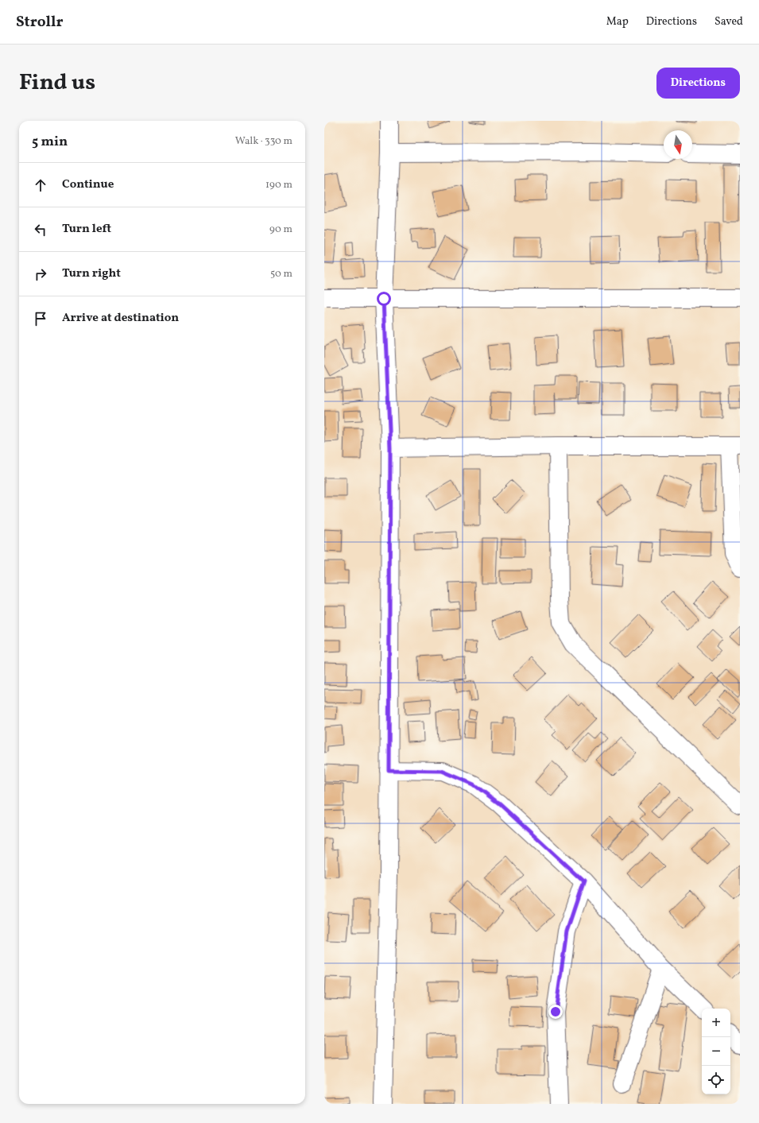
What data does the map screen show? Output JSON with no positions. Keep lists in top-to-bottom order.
{
  "north": "bottom",
  "page": {
    "header": "Strollr",
    "nav": ["Map", "Directions", "Saved"],
    "title": "Find us",
    "buttons": "Directions",
    "heading": ["5 min", "Walk · 330 m"],
    "list": [
      ["Continue", "190 m"],
      ["Turn left", "90 m"],
      ["Turn right", "50 m"],
      "Arrive at destination"
    ],
    "map_buttons": ["+", "−"]
  }
}
